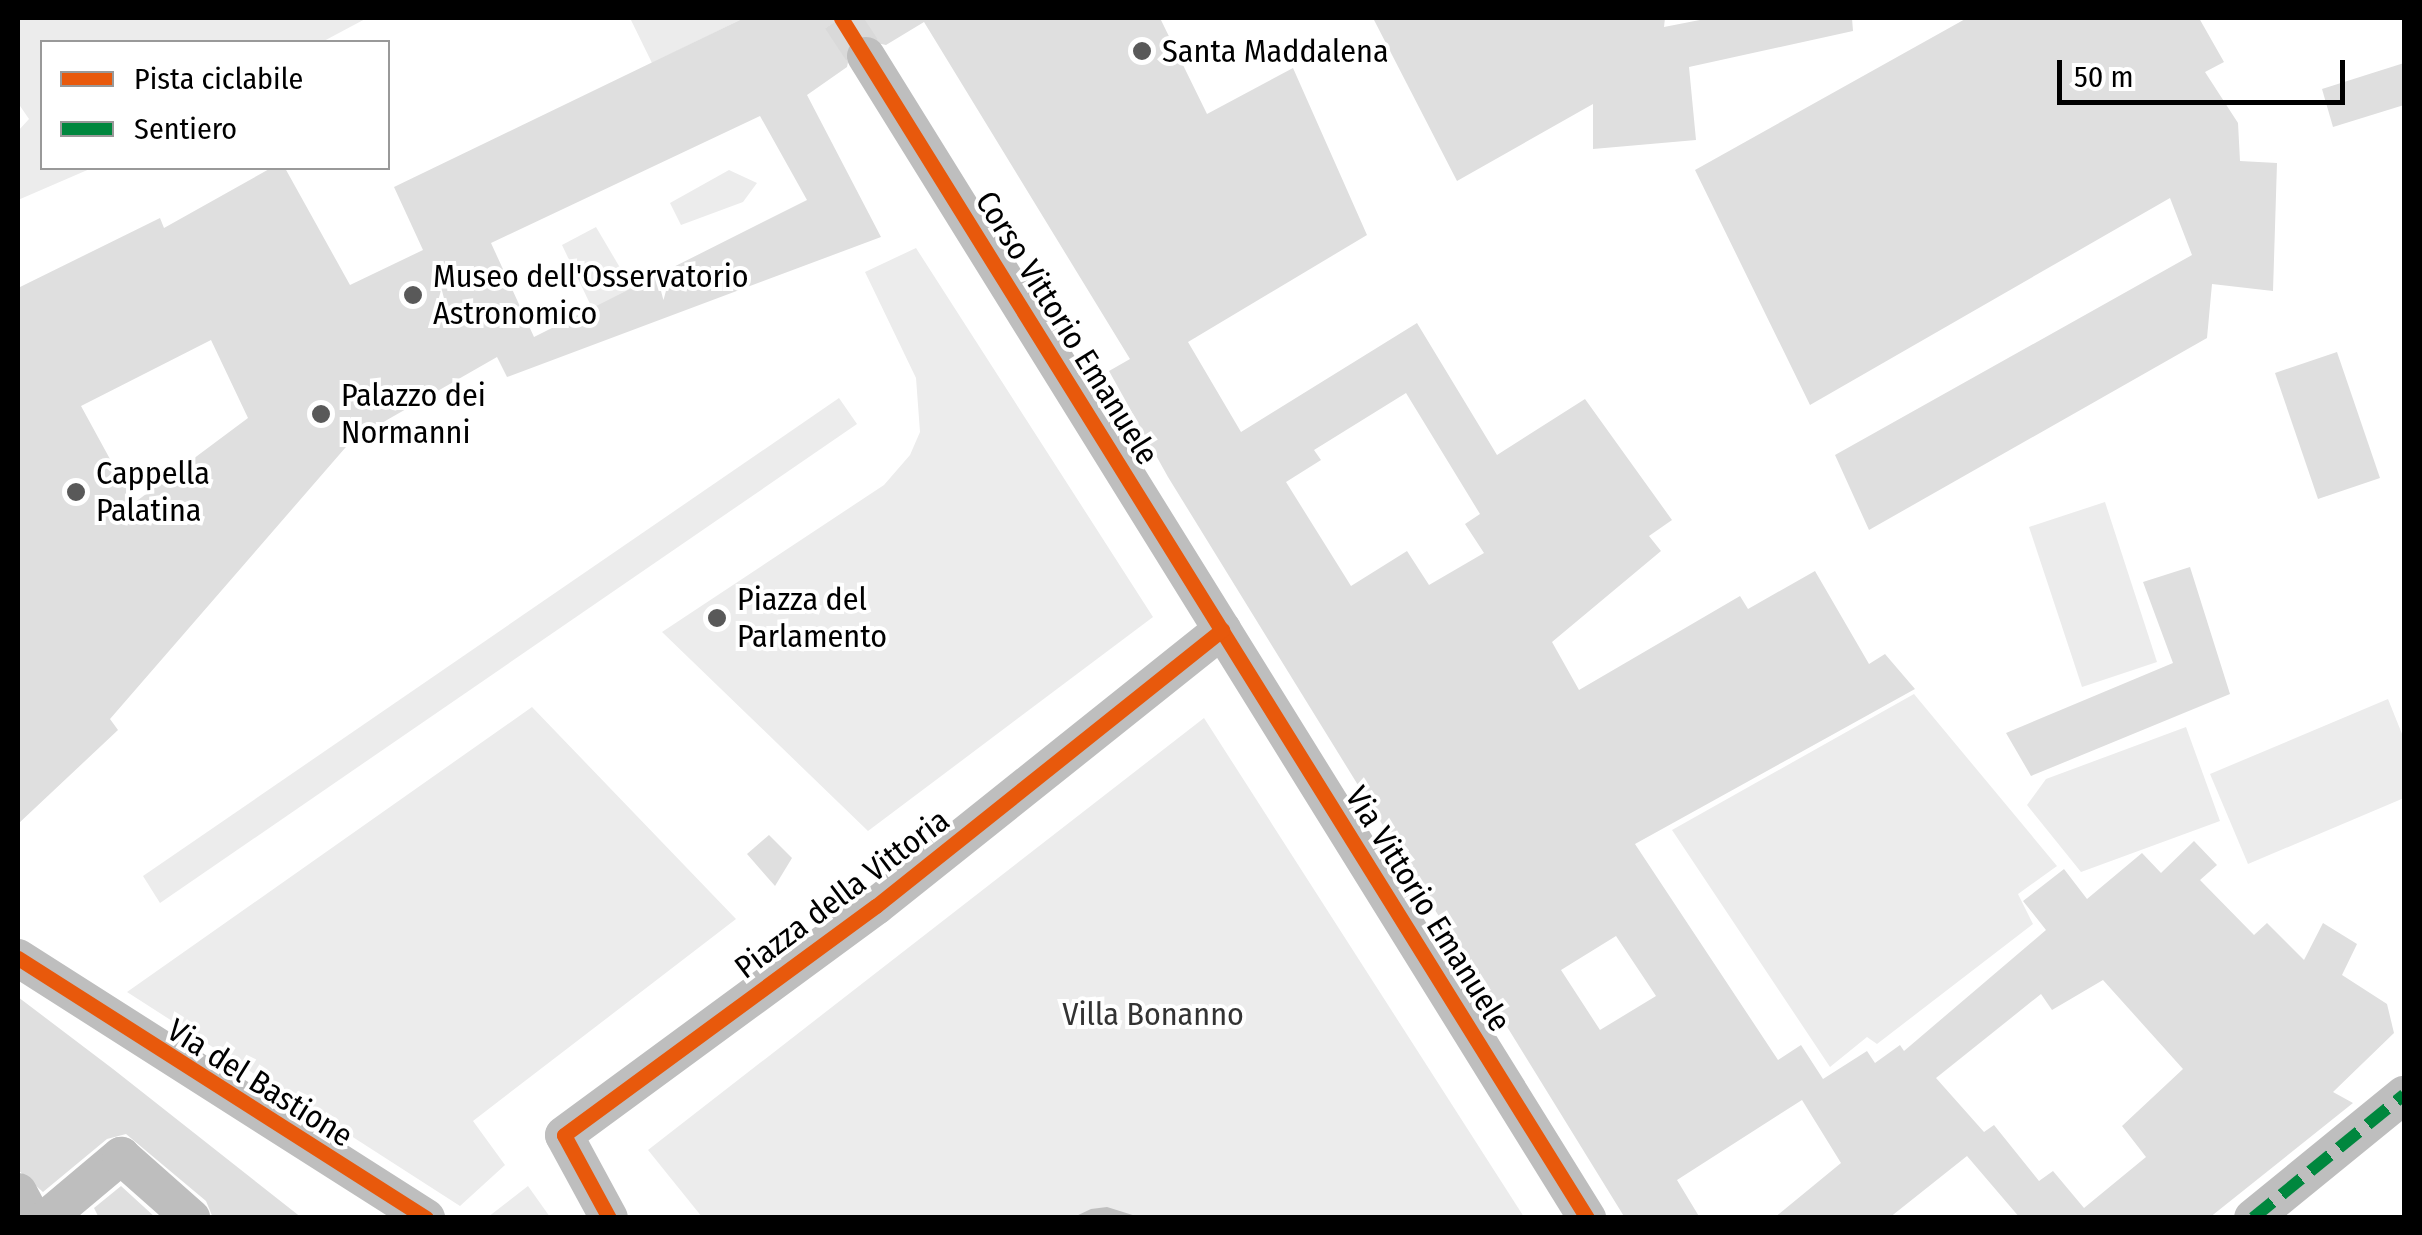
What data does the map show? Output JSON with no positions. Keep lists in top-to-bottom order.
{
  "streets": {
    "street": [
      "Corso Vittorio Emanuele",
      "Piazza della Vittoria",
      "Via Vittorio Emanuele",
      "Via del Bastione"
    ]
  },
  "crossings": [
    ["Corso Vittorio Emanuele", "Piazza della Vittoria"],
    ["Corso Vittorio Emanuele", "Via Vittorio Emanuele"],
    ["Piazza della Vittoria", "Via Vittorio Emanuele"]
  ],
  "parks": ["Villa Bonanno"],
  "places": [
    "Santa Maddalena",
    "Museo dell'Osservatorio Astronomico",
    "Palazzo dei Normanni",
    "Cappella Palatina",
    "Piazza del Parlamento"
  ],
  "legend": ["Pista ciclabile", "Sentiero"],
  "scale_bar": "50 m"
}
